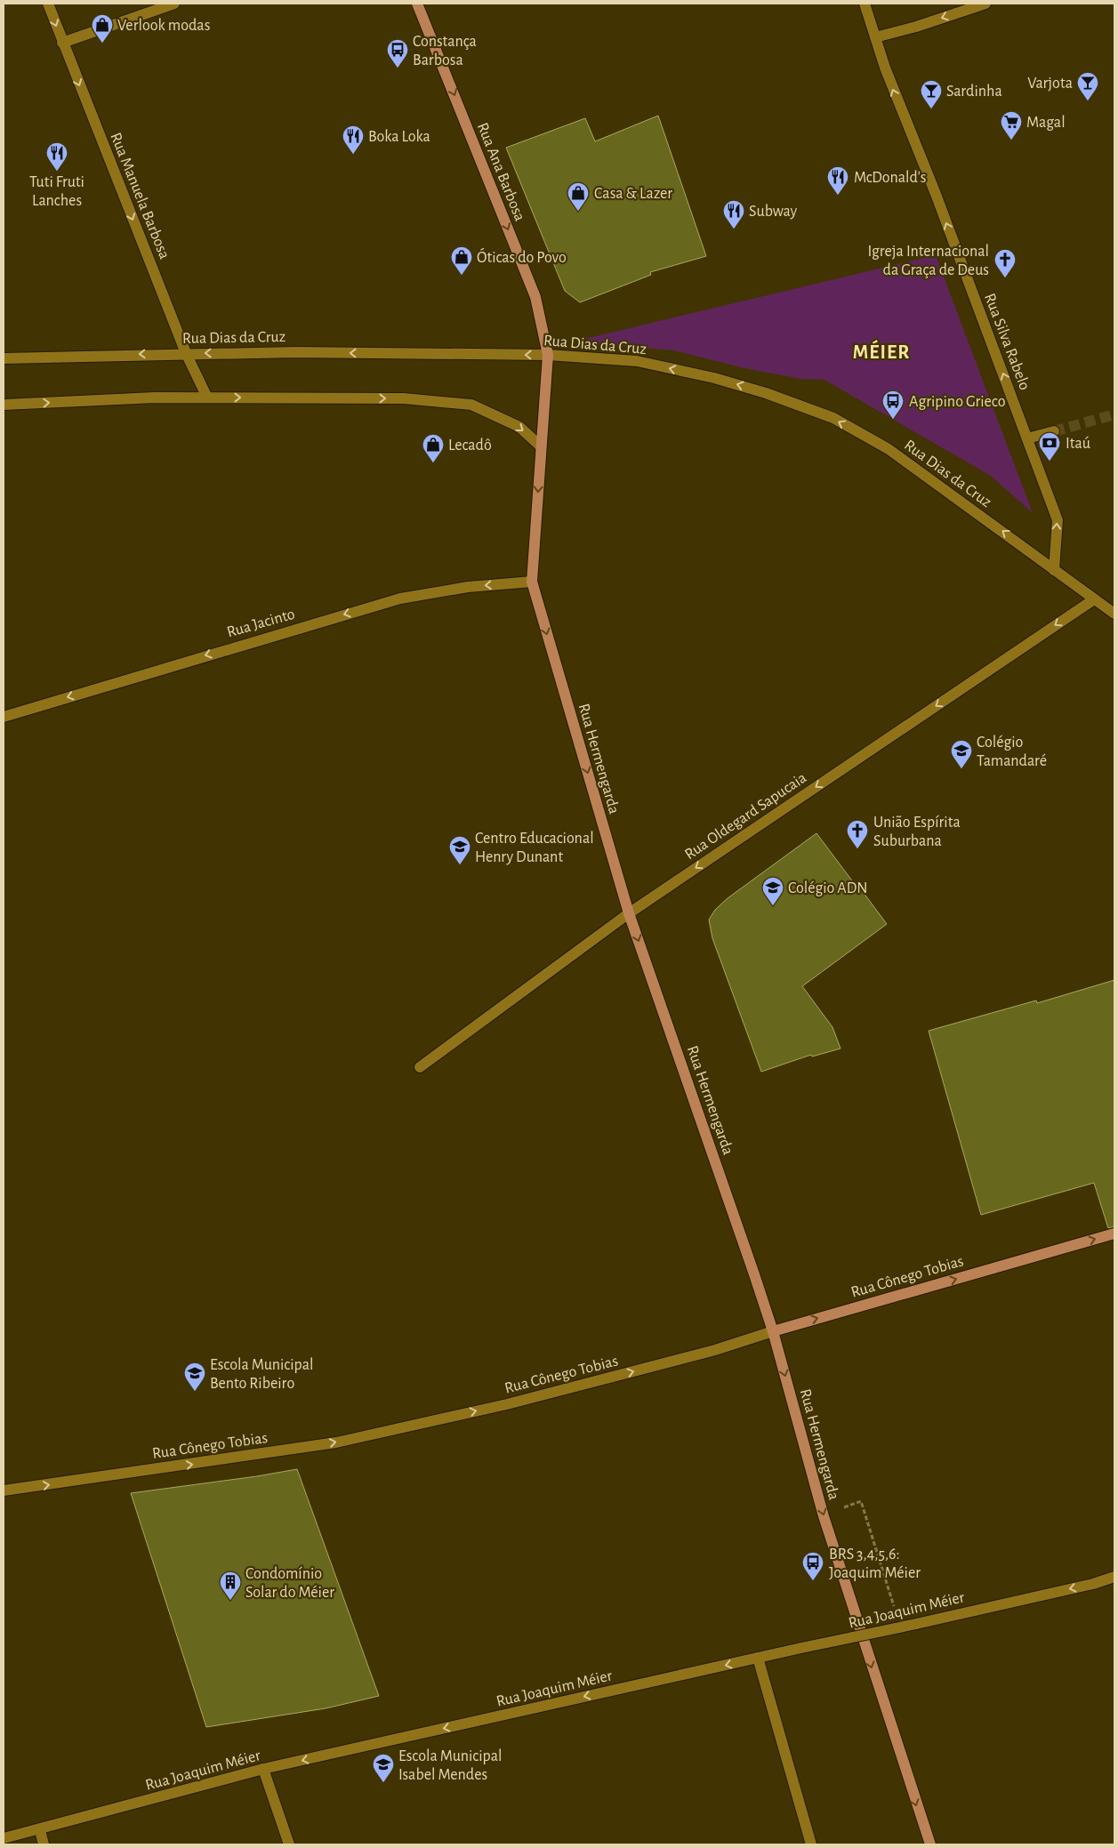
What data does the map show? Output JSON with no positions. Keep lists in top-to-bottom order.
{
  "streets": {
    "main road": ["Rua Ana Barbosa", "Rua Hermengarda", "Rua Cônego Tobias"],
    "street": [
      "Rua Manuela Barbosa",
      "Rua Dias da Cruz",
      "Rua Silva Rabelo",
      "Rua Jacinto",
      "Rua Oldegard Sapucaia",
      "Rua Joaquim Méier"
    ]
  },
  "crossings": [
    ["Rua Ana Barbosa", "Rua Dias da Cruz"],
    ["Rua Ana Barbosa", "Rua Hermengarda"],
    ["Rua Manuela Barbosa", "Rua Dias da Cruz"],
    ["Rua Dias da Cruz", "Rua Silva Rabelo"],
    ["Rua Dias da Cruz", "Rua Hermengarda"],
    ["Rua Dias da Cruz", "Rua Oldegard Sapucaia"],
    ["Rua Jacinto", "Rua Hermengarda"],
    ["Rua Hermengarda", "Rua Oldegard Sapucaia"],
    ["Rua Hermengarda", "Rua Cônego Tobias"]
  ],
  "one_way": [
    "Rua Ana Barbosa",
    "Rua Manuela Barbosa",
    "Rua Silva Rabelo",
    "Rua Jacinto",
    "Rua Hermengarda",
    "Rua Oldegard Sapucaia",
    "Rua Cônego Tobias",
    "Rua Joaquim Méier"
  ],
  "districts": ["MÉIER"],
  "places": {
    "shop": [
      "Verlook modas",
      "Casa & Lazer",
      "Óticas do Povo",
      "Lecadô"
    ],
    "bus stop": ["Constança Barbosa", "Agripino Grieco", "BRS 3,4,5,6: Joaquim Méier"],
    "bar": ["Varjota", "Sardinha"],
    "supermarket": ["Magal"],
    "restaurant": [
      "Boka Loka",
      "Tuti Fruti Lanches",
      "McDonald's",
      "Subway"
    ],
    "church": ["Igreja Internacional da Graça de Deus", "União Espírita Suburbana"],
    "bank": ["Itaú"],
    "school or university": [
      "Colégio Tamandaré",
      "Centro Educacional Henry Dunant",
      "Colégio ADN",
      "Escola Municipal Bento Ribeiro",
      "Escola Municipal Isabel Mendes"
    ],
    "building": ["Condomínio Solar do Méier"]
  }
}
